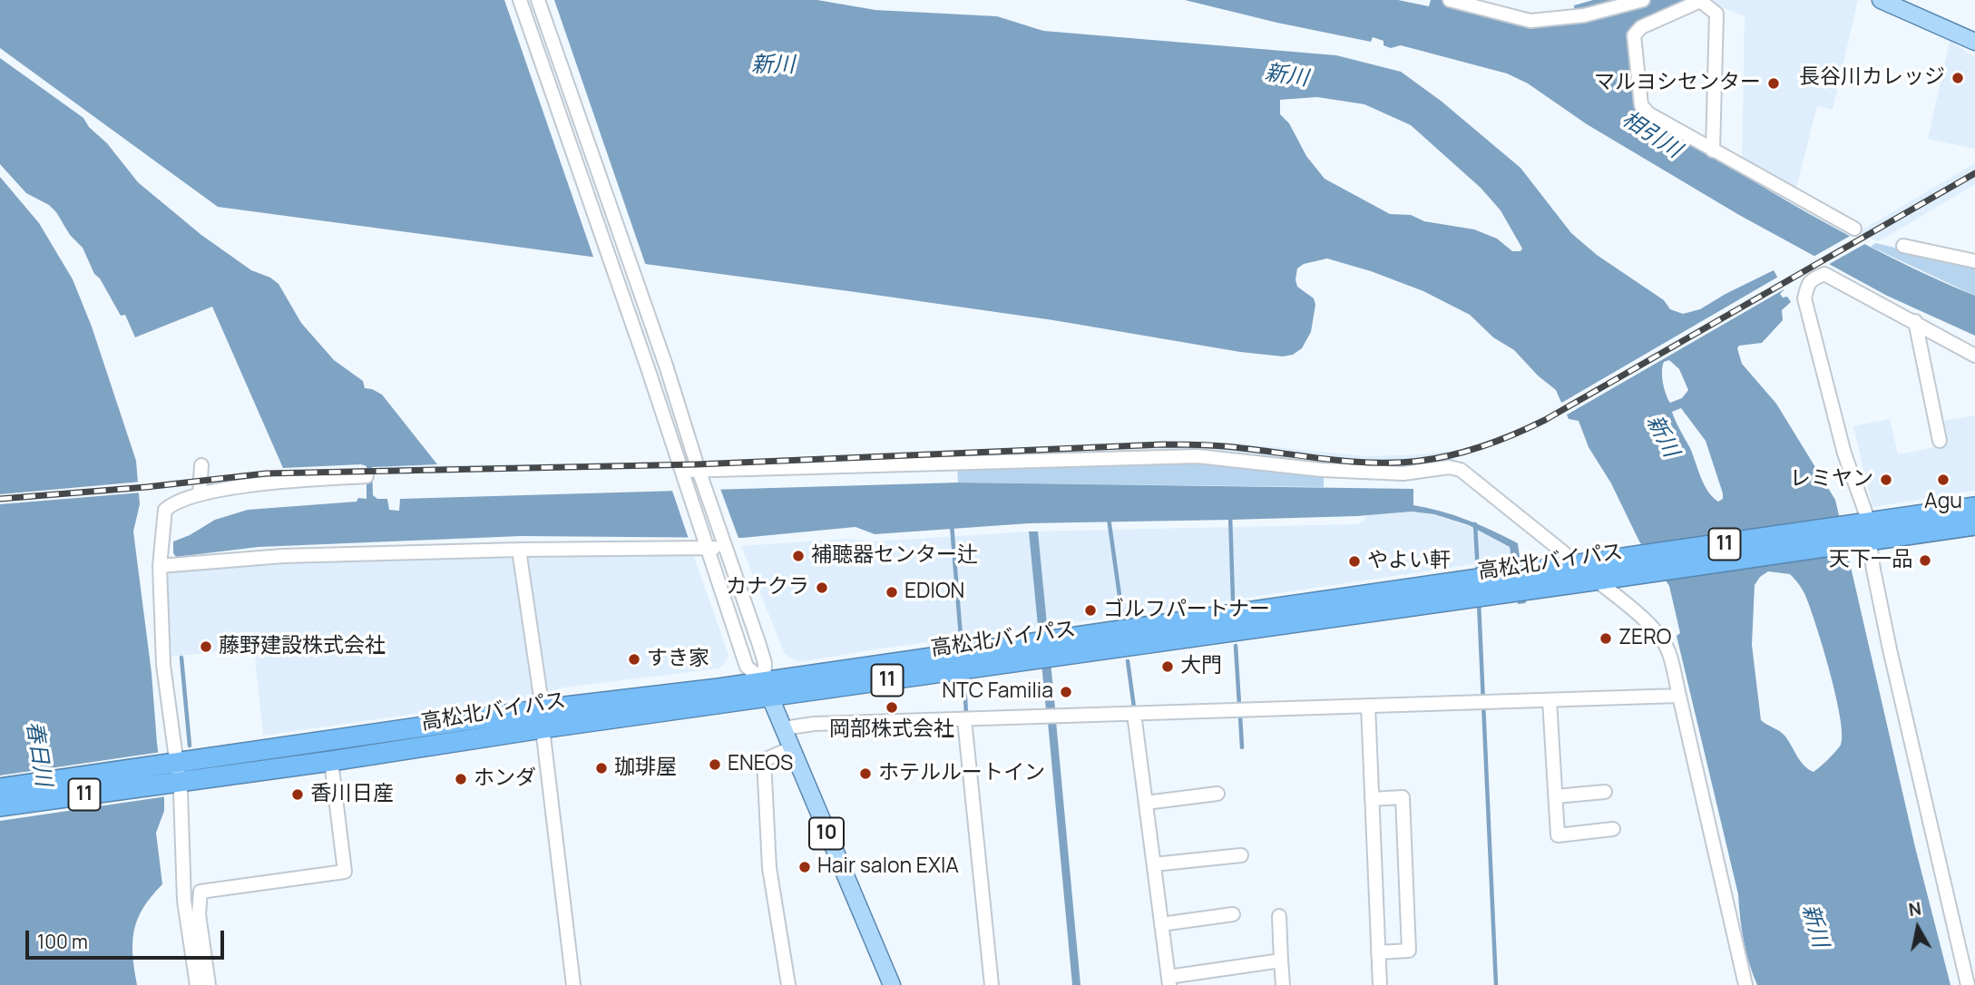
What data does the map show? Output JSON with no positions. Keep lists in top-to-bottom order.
{
  "streets": {
    "highway": ["11", "高松北バイパス"],
    "main road": ["10"]
  },
  "crossings": [
    ["高松北バイパス", "10"]
  ],
  "water": ["新川", "相引川", "春日川"],
  "places": [
    "長谷川カレッジ",
    "マルヨシセンター",
    "レミヤン",
    "Agu",
    "補聴器センター辻",
    "天下一品",
    "やよい軒",
    "カナクラ",
    "EDION",
    "ゴルフパートナー",
    "ZERO",
    "藤野建設株式会社",
    "すき家",
    "大門",
    "NTC Familia",
    "岡部株式会社",
    "ENEOS",
    "珈琲屋",
    "ホテルルートイン",
    "ホンダ",
    "香川日産",
    "Hair salon EXIA"
  ],
  "scale_bar": "100 m",
  "north": "top"
}
